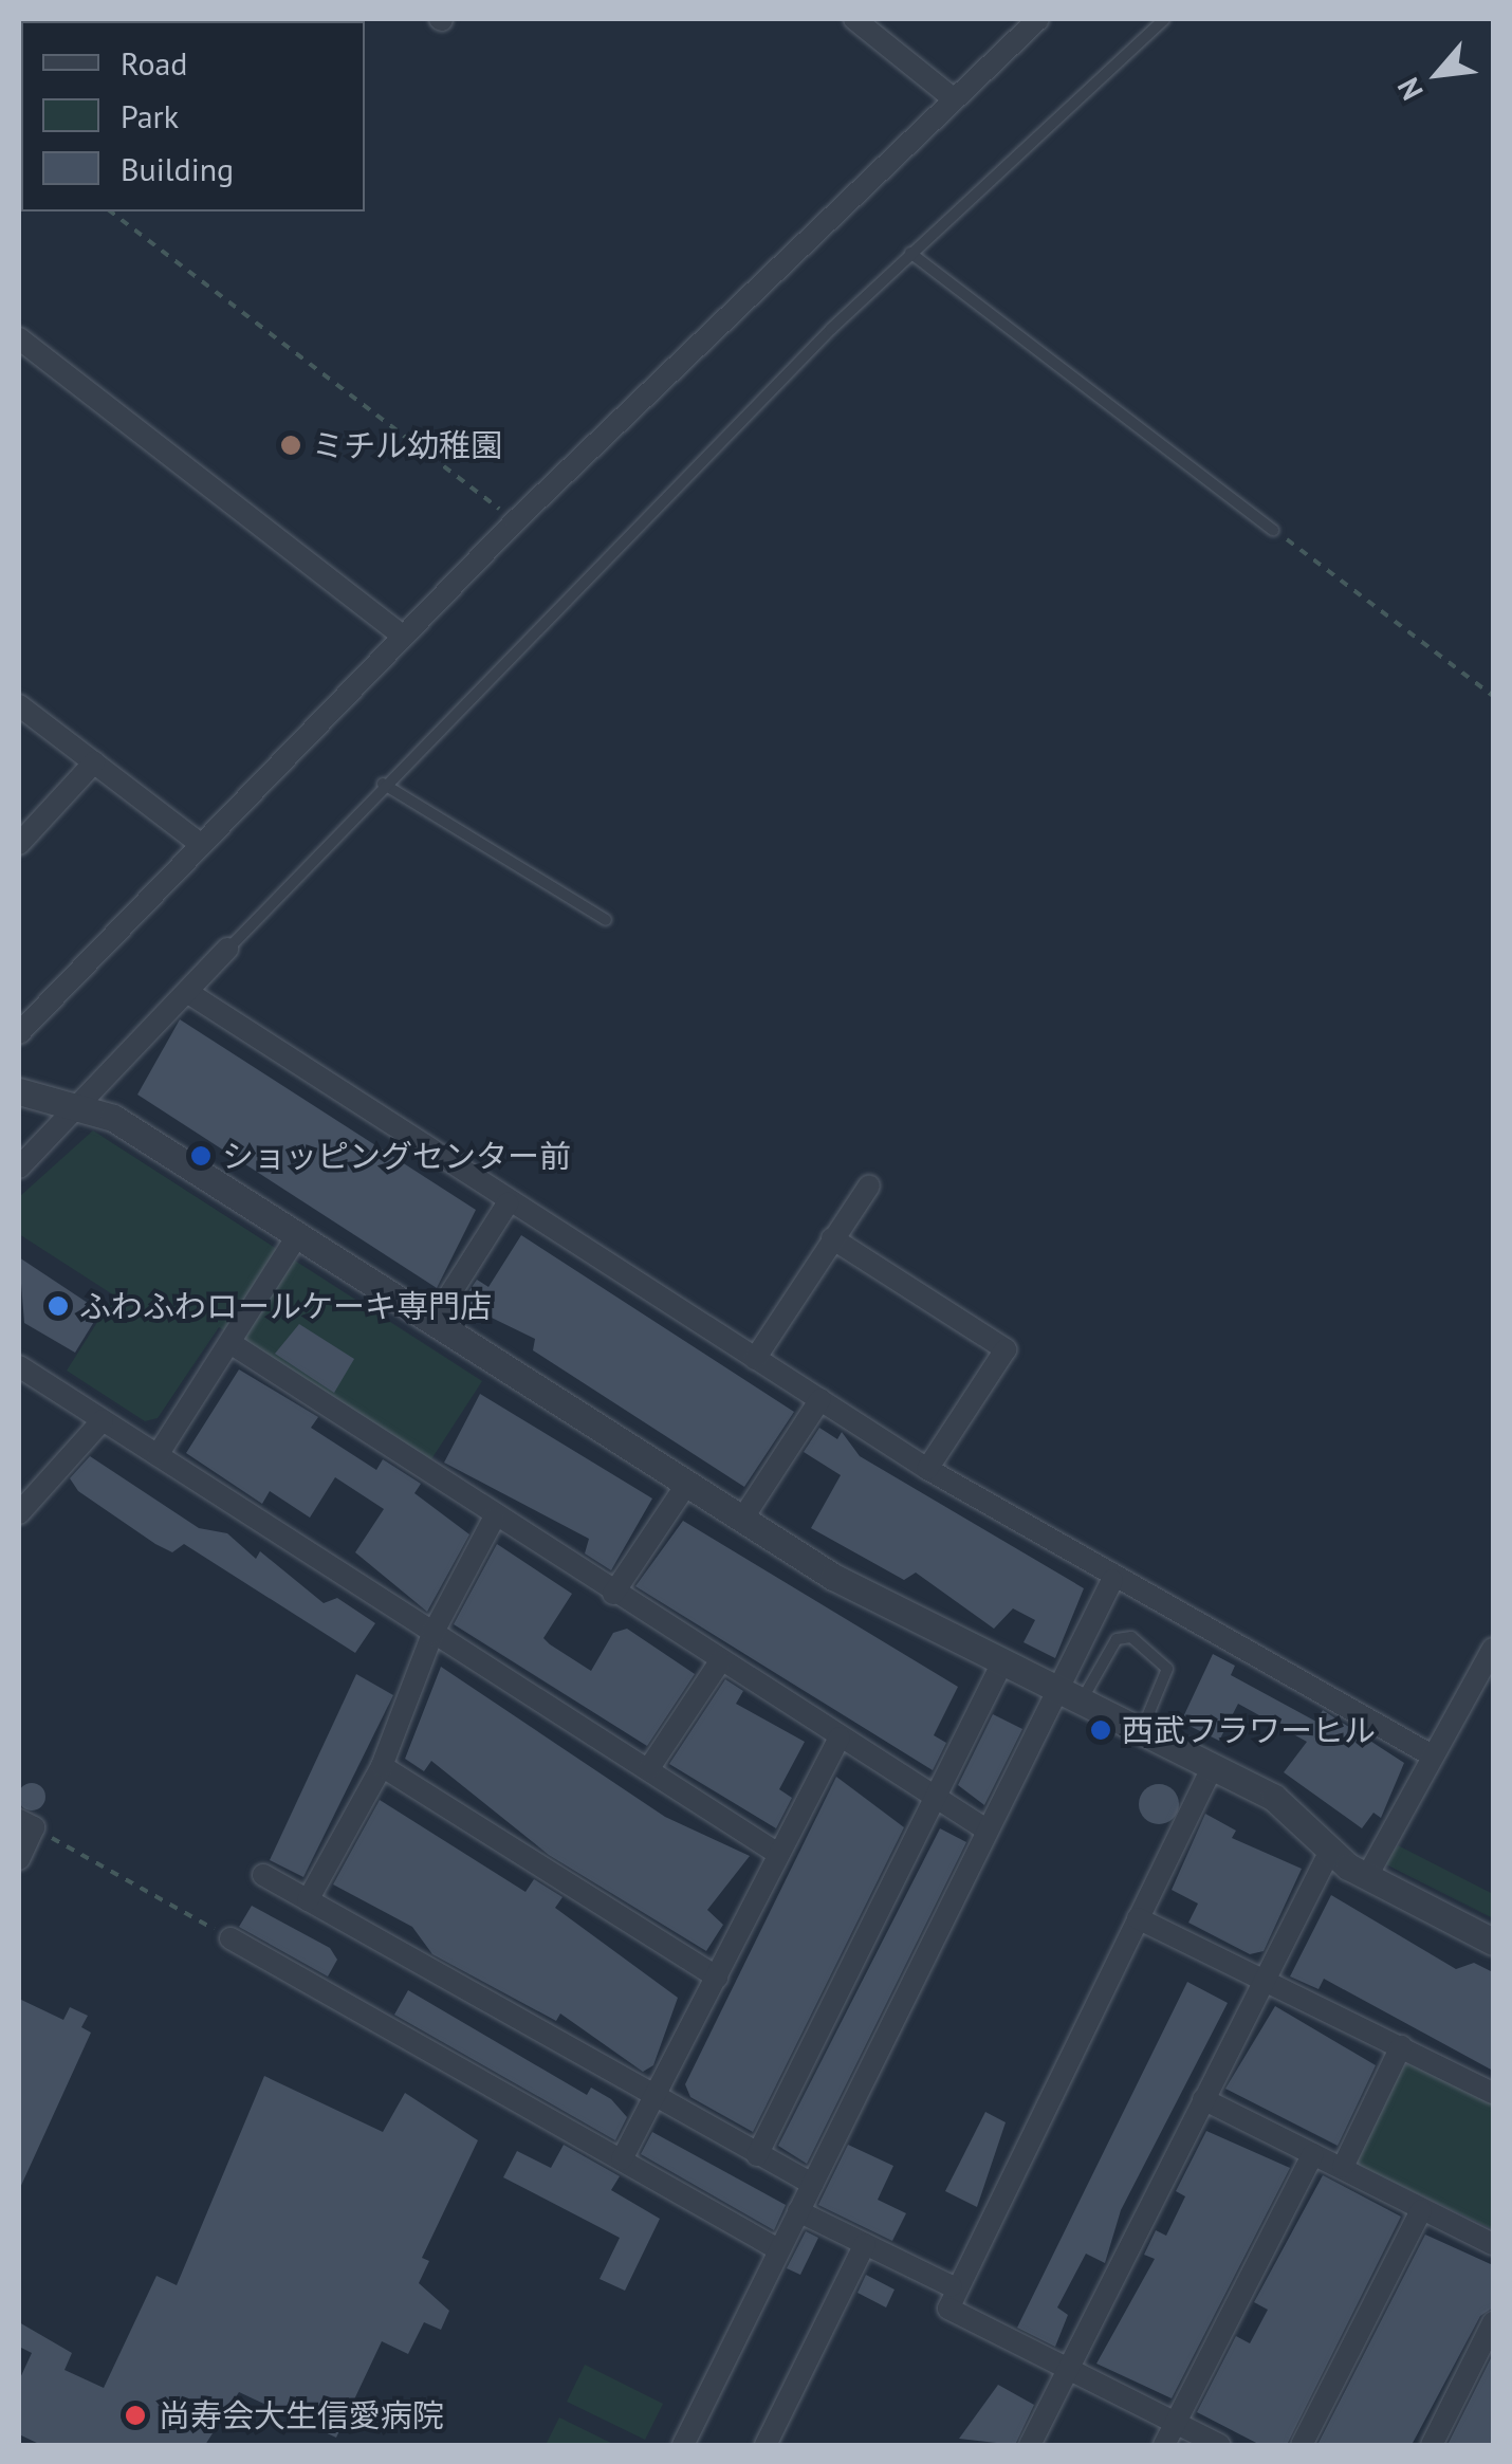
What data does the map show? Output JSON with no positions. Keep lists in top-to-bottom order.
{
  "places": [
    "ミチル幼稚園",
    "ショッピングセンター前",
    "ふわふわロールケーキ専門店",
    "西武フラワーヒル",
    "尚寿会大生信愛病院"
  ],
  "legend": ["Road", "Park", "Building"],
  "north": "bottom left"
}
